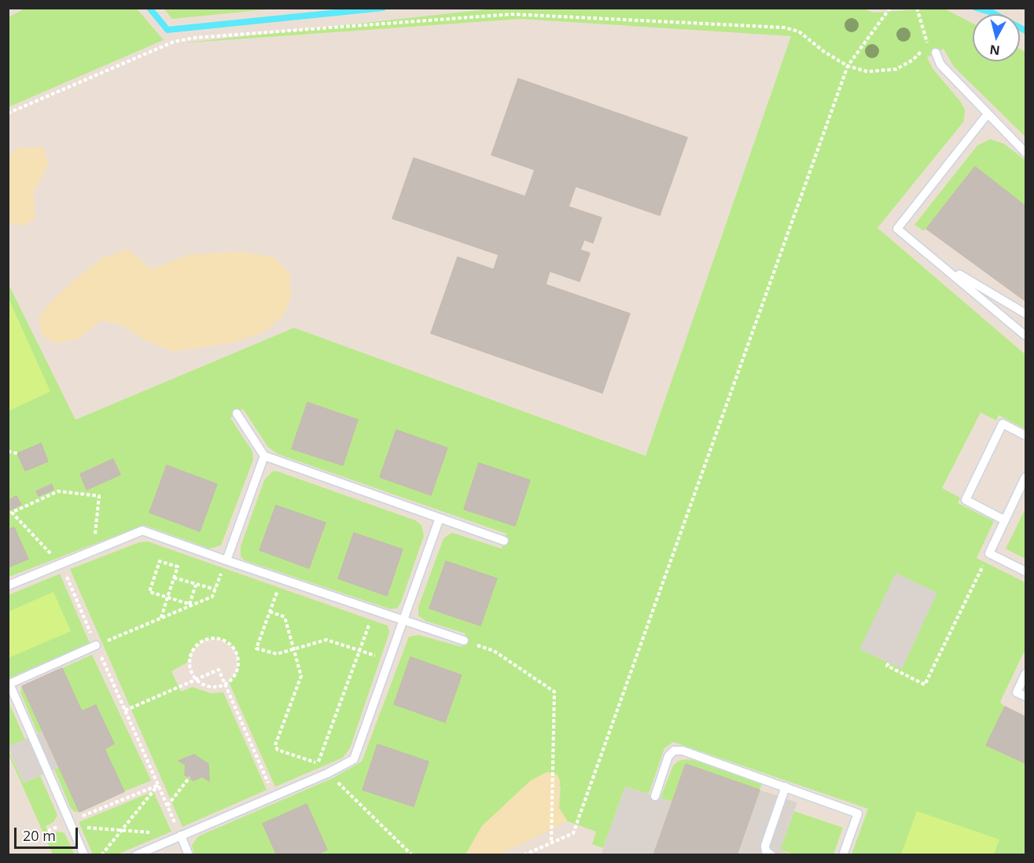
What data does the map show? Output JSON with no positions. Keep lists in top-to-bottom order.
{
  "scale_bar": "20 m",
  "north": "bottom"
}
